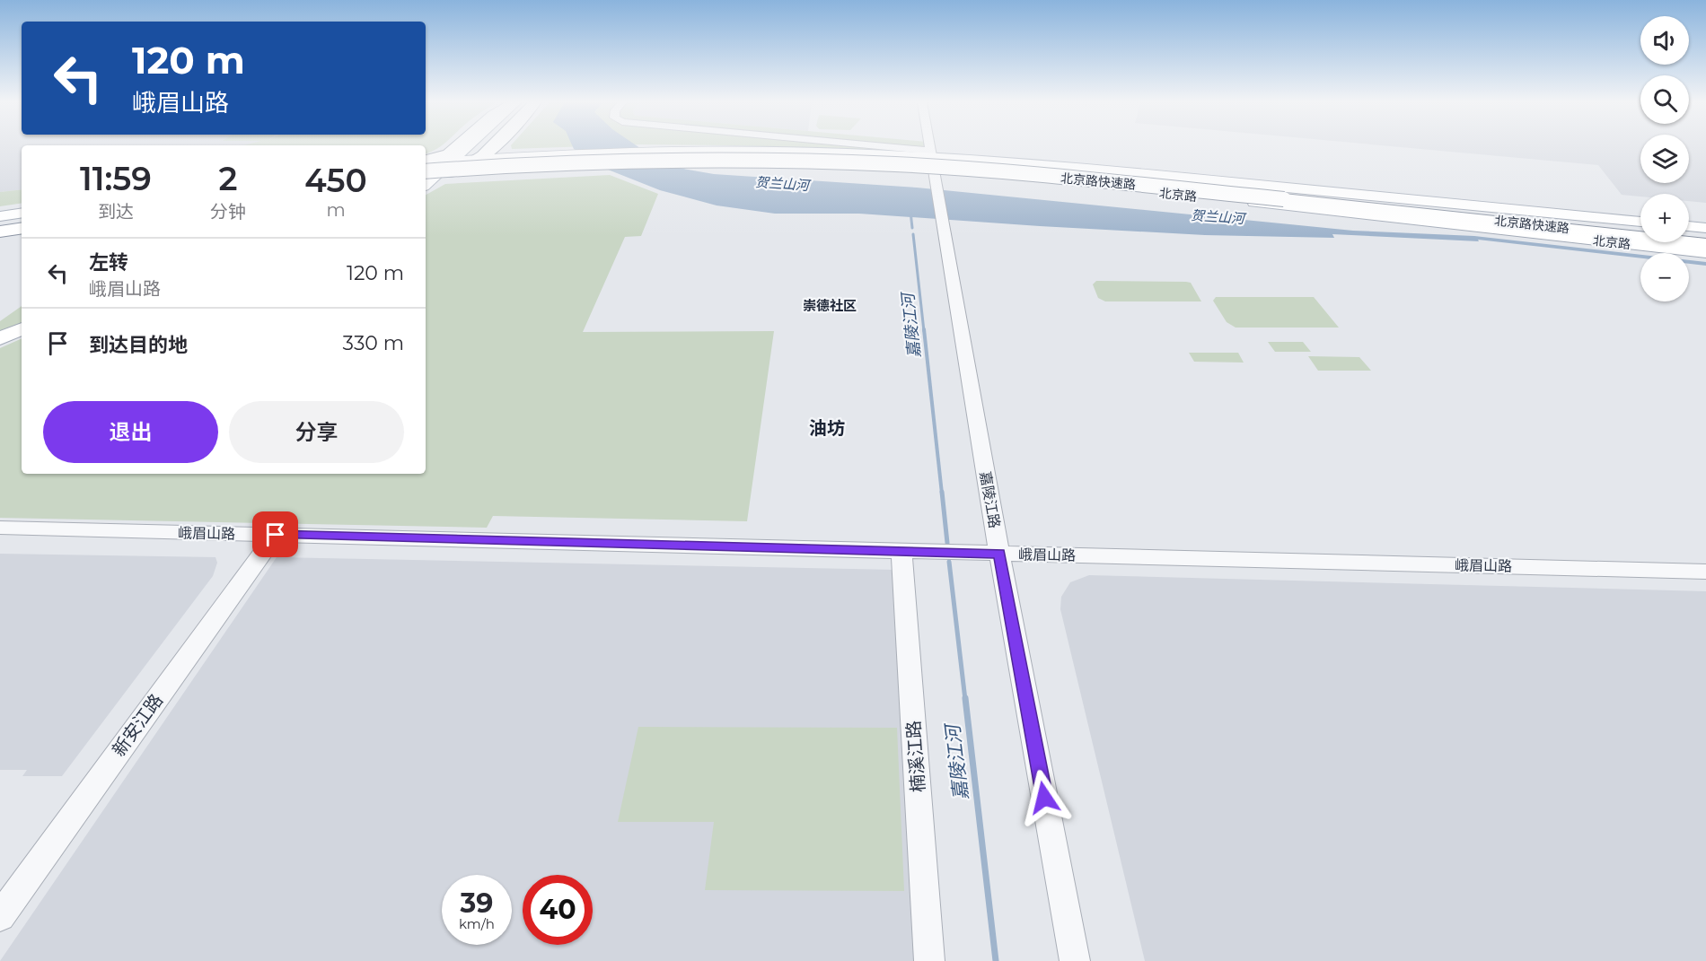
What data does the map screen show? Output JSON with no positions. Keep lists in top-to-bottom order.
{
  "streets": {
    "highway": ["北京路快速路"],
    "main road": ["北京路"],
    "street": [
      "嘉陵江路",
      "峨眉山路",
      "新安江路",
      "楠溪江路"
    ]
  },
  "crossings": [
    ["北京路", "嘉陵江路"],
    ["嘉陵江路", "峨眉山路"],
    ["峨眉山路", "新安江路"],
    ["峨眉山路", "楠溪江路"]
  ],
  "districts": ["崇德社区", "油坊"],
  "water": ["贺兰山河", "嘉陵江河"],
  "page": {
    "map_buttons": ["+", "−"],
    "turn": ["120 m", "峨眉山路"],
    "eta": [
      "11:59",
      "到达",
      "2",
      "分钟",
      "450",
      "m"
    ],
    "list": [
      {
        "name": "左转",
        "note": "峨眉山路",
        "value": "120 m"
      },
      {
        "name": "到达目的地",
        "value": "330 m"
      }
    ],
    "buttons": ["退出", "分享"],
    "speed": "39 km/h",
    "limit": "40"
  }
}
